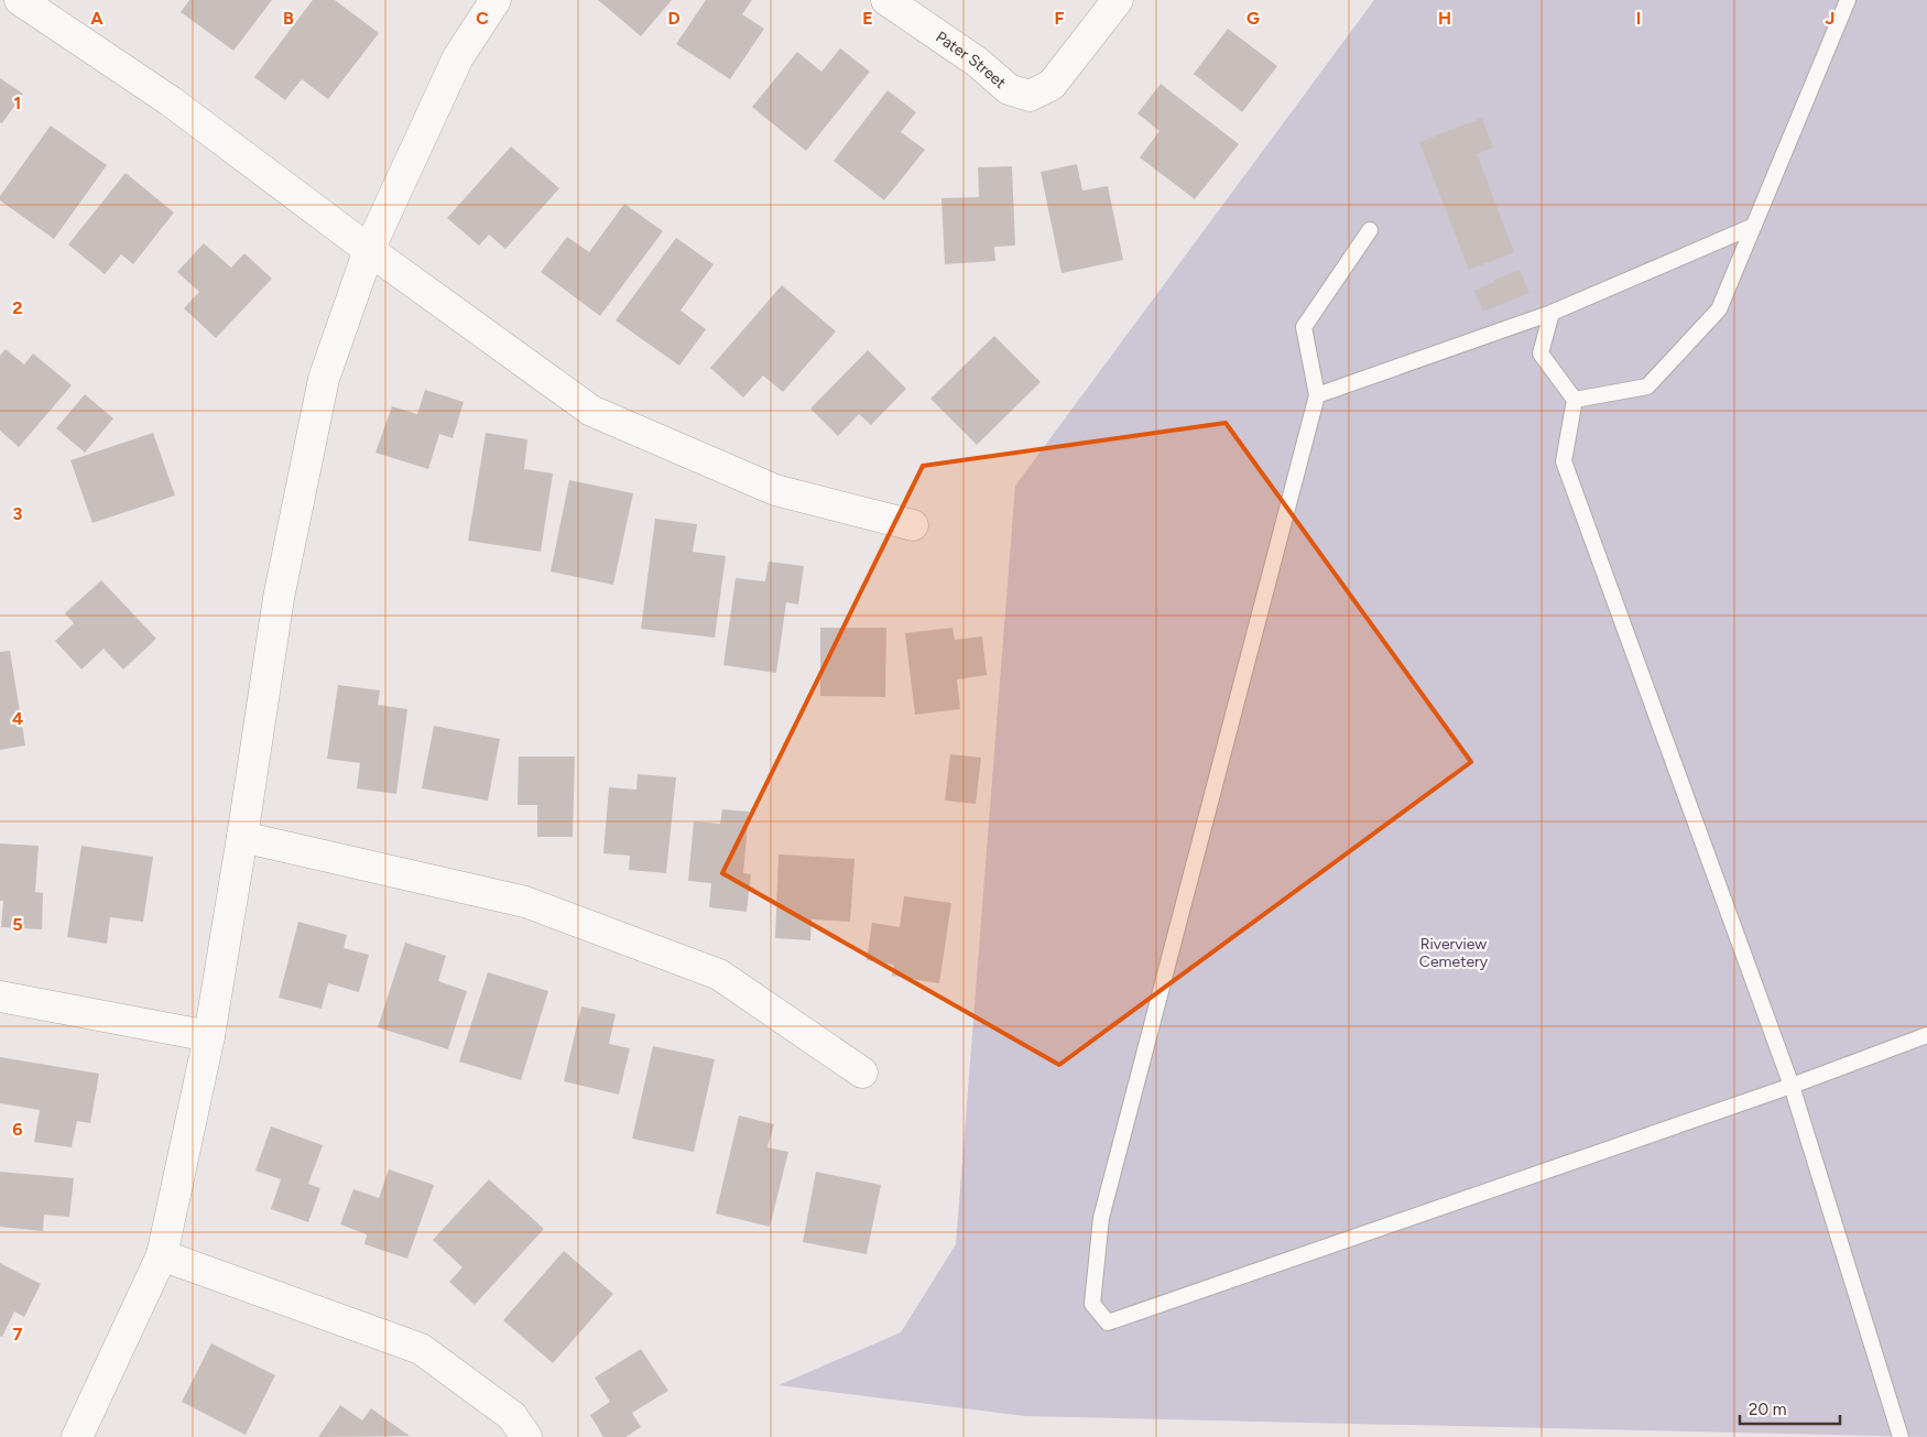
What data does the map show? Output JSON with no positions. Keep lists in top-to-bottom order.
{
  "streets": {
    "street": ["Pater Street"]
  },
  "parks": ["Riverview Cemetery"],
  "scale_bar": "20 m",
  "grid": {
    "columns": [
      "A",
      "B",
      "C",
      "D",
      "E",
      "F",
      "G",
      "H",
      "I",
      "J"
    ],
    "rows": [
      "1",
      "2",
      "3",
      "4",
      "5",
      "6",
      "7"
    ]
  }
}
